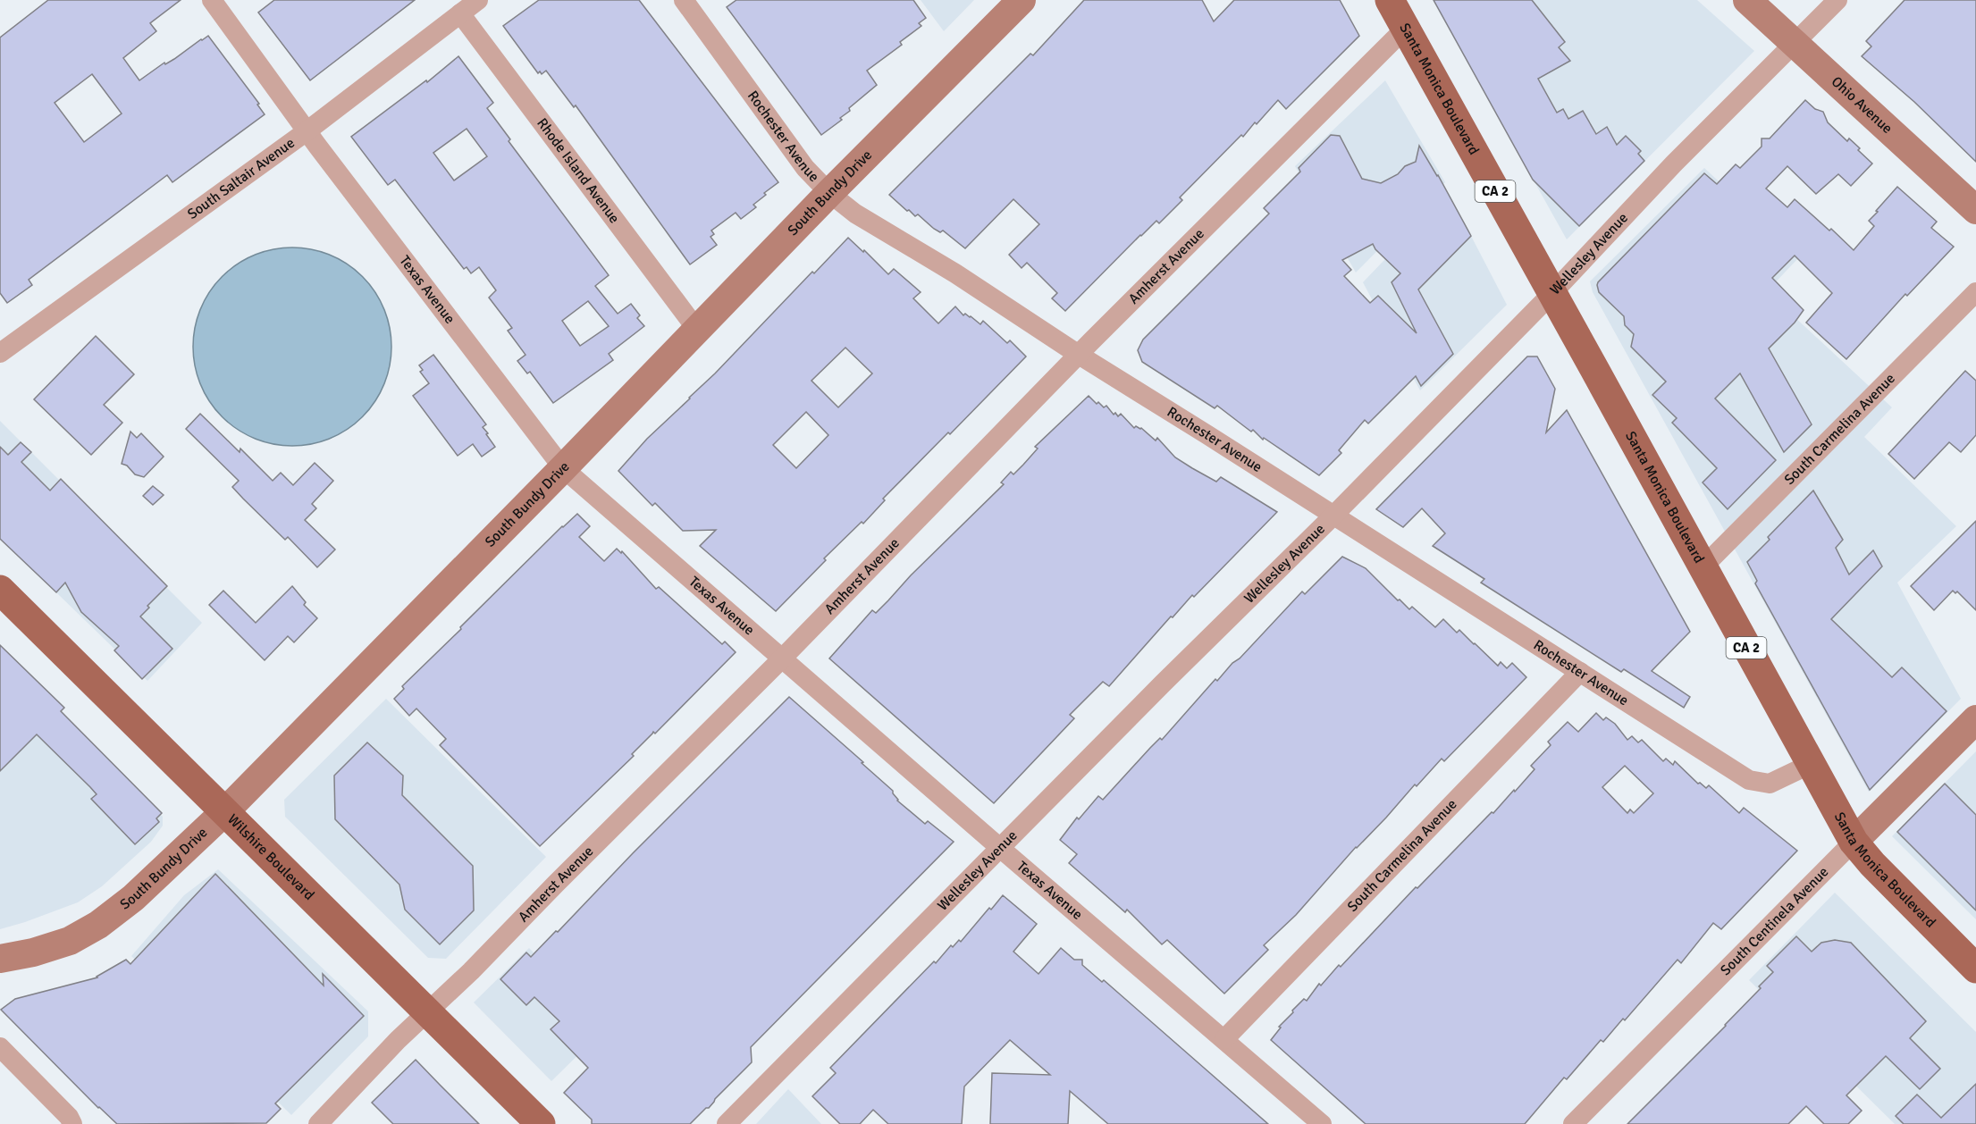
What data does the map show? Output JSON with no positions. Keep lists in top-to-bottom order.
{
  "streets": {
    "main road": [
      "Santa Monica Boulevard",
      "Ohio Avenue",
      "CA 2",
      "South Bundy Drive",
      "Wilshire Boulevard",
      "South Centinela Avenue"
    ],
    "street": [
      "Rochester Avenue",
      "Rhode Island Avenue",
      "South Saltair Avenue",
      "Wellesley Avenue",
      "Amherst Avenue",
      "Texas Avenue",
      "South Carmelina Avenue"
    ]
  },
  "crossings": [
    ["Santa Monica Boulevard", "Rochester Avenue"],
    ["Santa Monica Boulevard", "Wellesley Avenue"],
    ["Santa Monica Boulevard", "Amherst Avenue"],
    ["Santa Monica Boulevard", "South Carmelina Avenue"],
    ["Santa Monica Boulevard", "South Centinela Avenue"],
    ["Ohio Avenue", "Wellesley Avenue"],
    ["Rochester Avenue", "South Bundy Drive"],
    ["Rochester Avenue", "Wellesley Avenue"],
    ["Rochester Avenue", "Amherst Avenue"],
    ["Rochester Avenue", "South Carmelina Avenue"],
    ["Rhode Island Avenue", "South Saltair Avenue"],
    ["Rhode Island Avenue", "South Bundy Drive"],
    ["South Saltair Avenue", "Texas Avenue"],
    ["South Bundy Drive", "Texas Avenue"],
    ["South Bundy Drive", "Wilshire Boulevard"],
    ["Wellesley Avenue", "Texas Avenue"],
    ["Amherst Avenue", "Texas Avenue"],
    ["Amherst Avenue", "Wilshire Boulevard"],
    ["Texas Avenue", "South Carmelina Avenue"]
  ]
}
